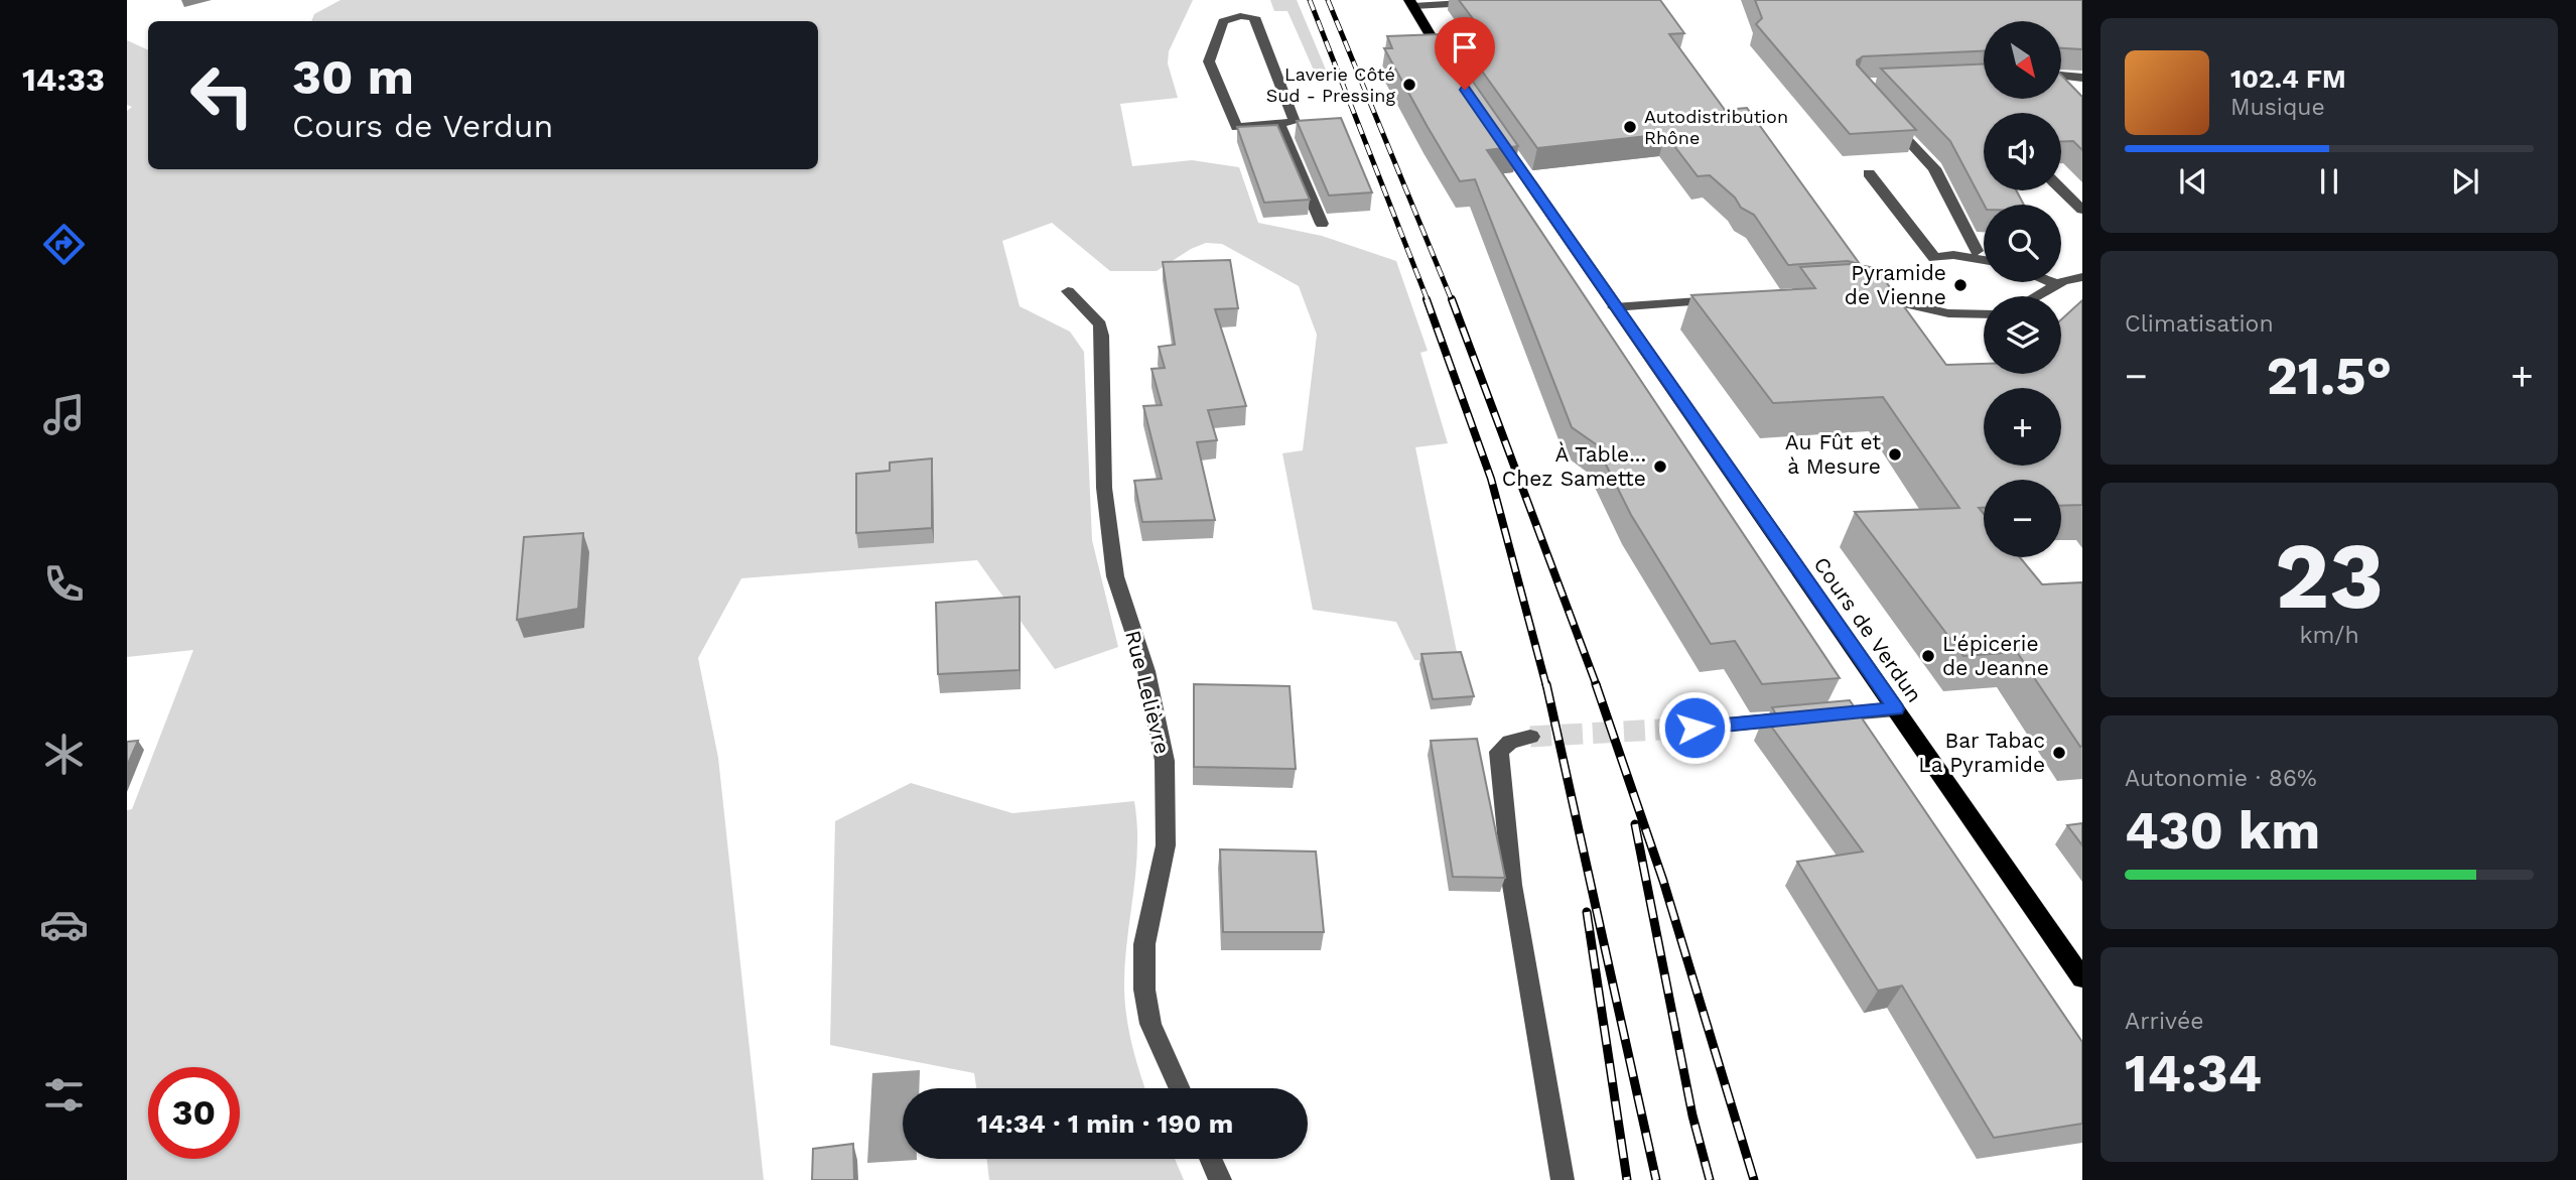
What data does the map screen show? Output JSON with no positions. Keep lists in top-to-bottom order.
{
  "streets": {
    "main road": ["Cours de Verdun"],
    "street": ["Rue Lelièvre"]
  },
  "places": [
    "Laverie Côté Sud - Pressing",
    "Autodistribution Rhône",
    "Pyramide de Vienne",
    "Au Fût et à Mesure",
    "À Table... Chez Samette",
    "L'épicerie de Jeanne",
    "Bar Tabac La Pyramide"
  ],
  "north": "bottom right",
  "page": {
    "tabs": "14:33",
    "map_buttons": ["+", "−"],
    "turn": ["30 m", "Cours de Verdun"],
    "song": ["102.4 FM", "Musique"],
    "tile": [
      "Climatisation",
      ["23", "km/h"],
      ["Autonomie · 86%", "430 km"],
      ["Arrivée", "14:34"]
    ],
    "heat": ["−", "21.5°", "+"],
    "limit": "30",
    "trip": "14:34 · 1 min · 190 m"
  }
}
